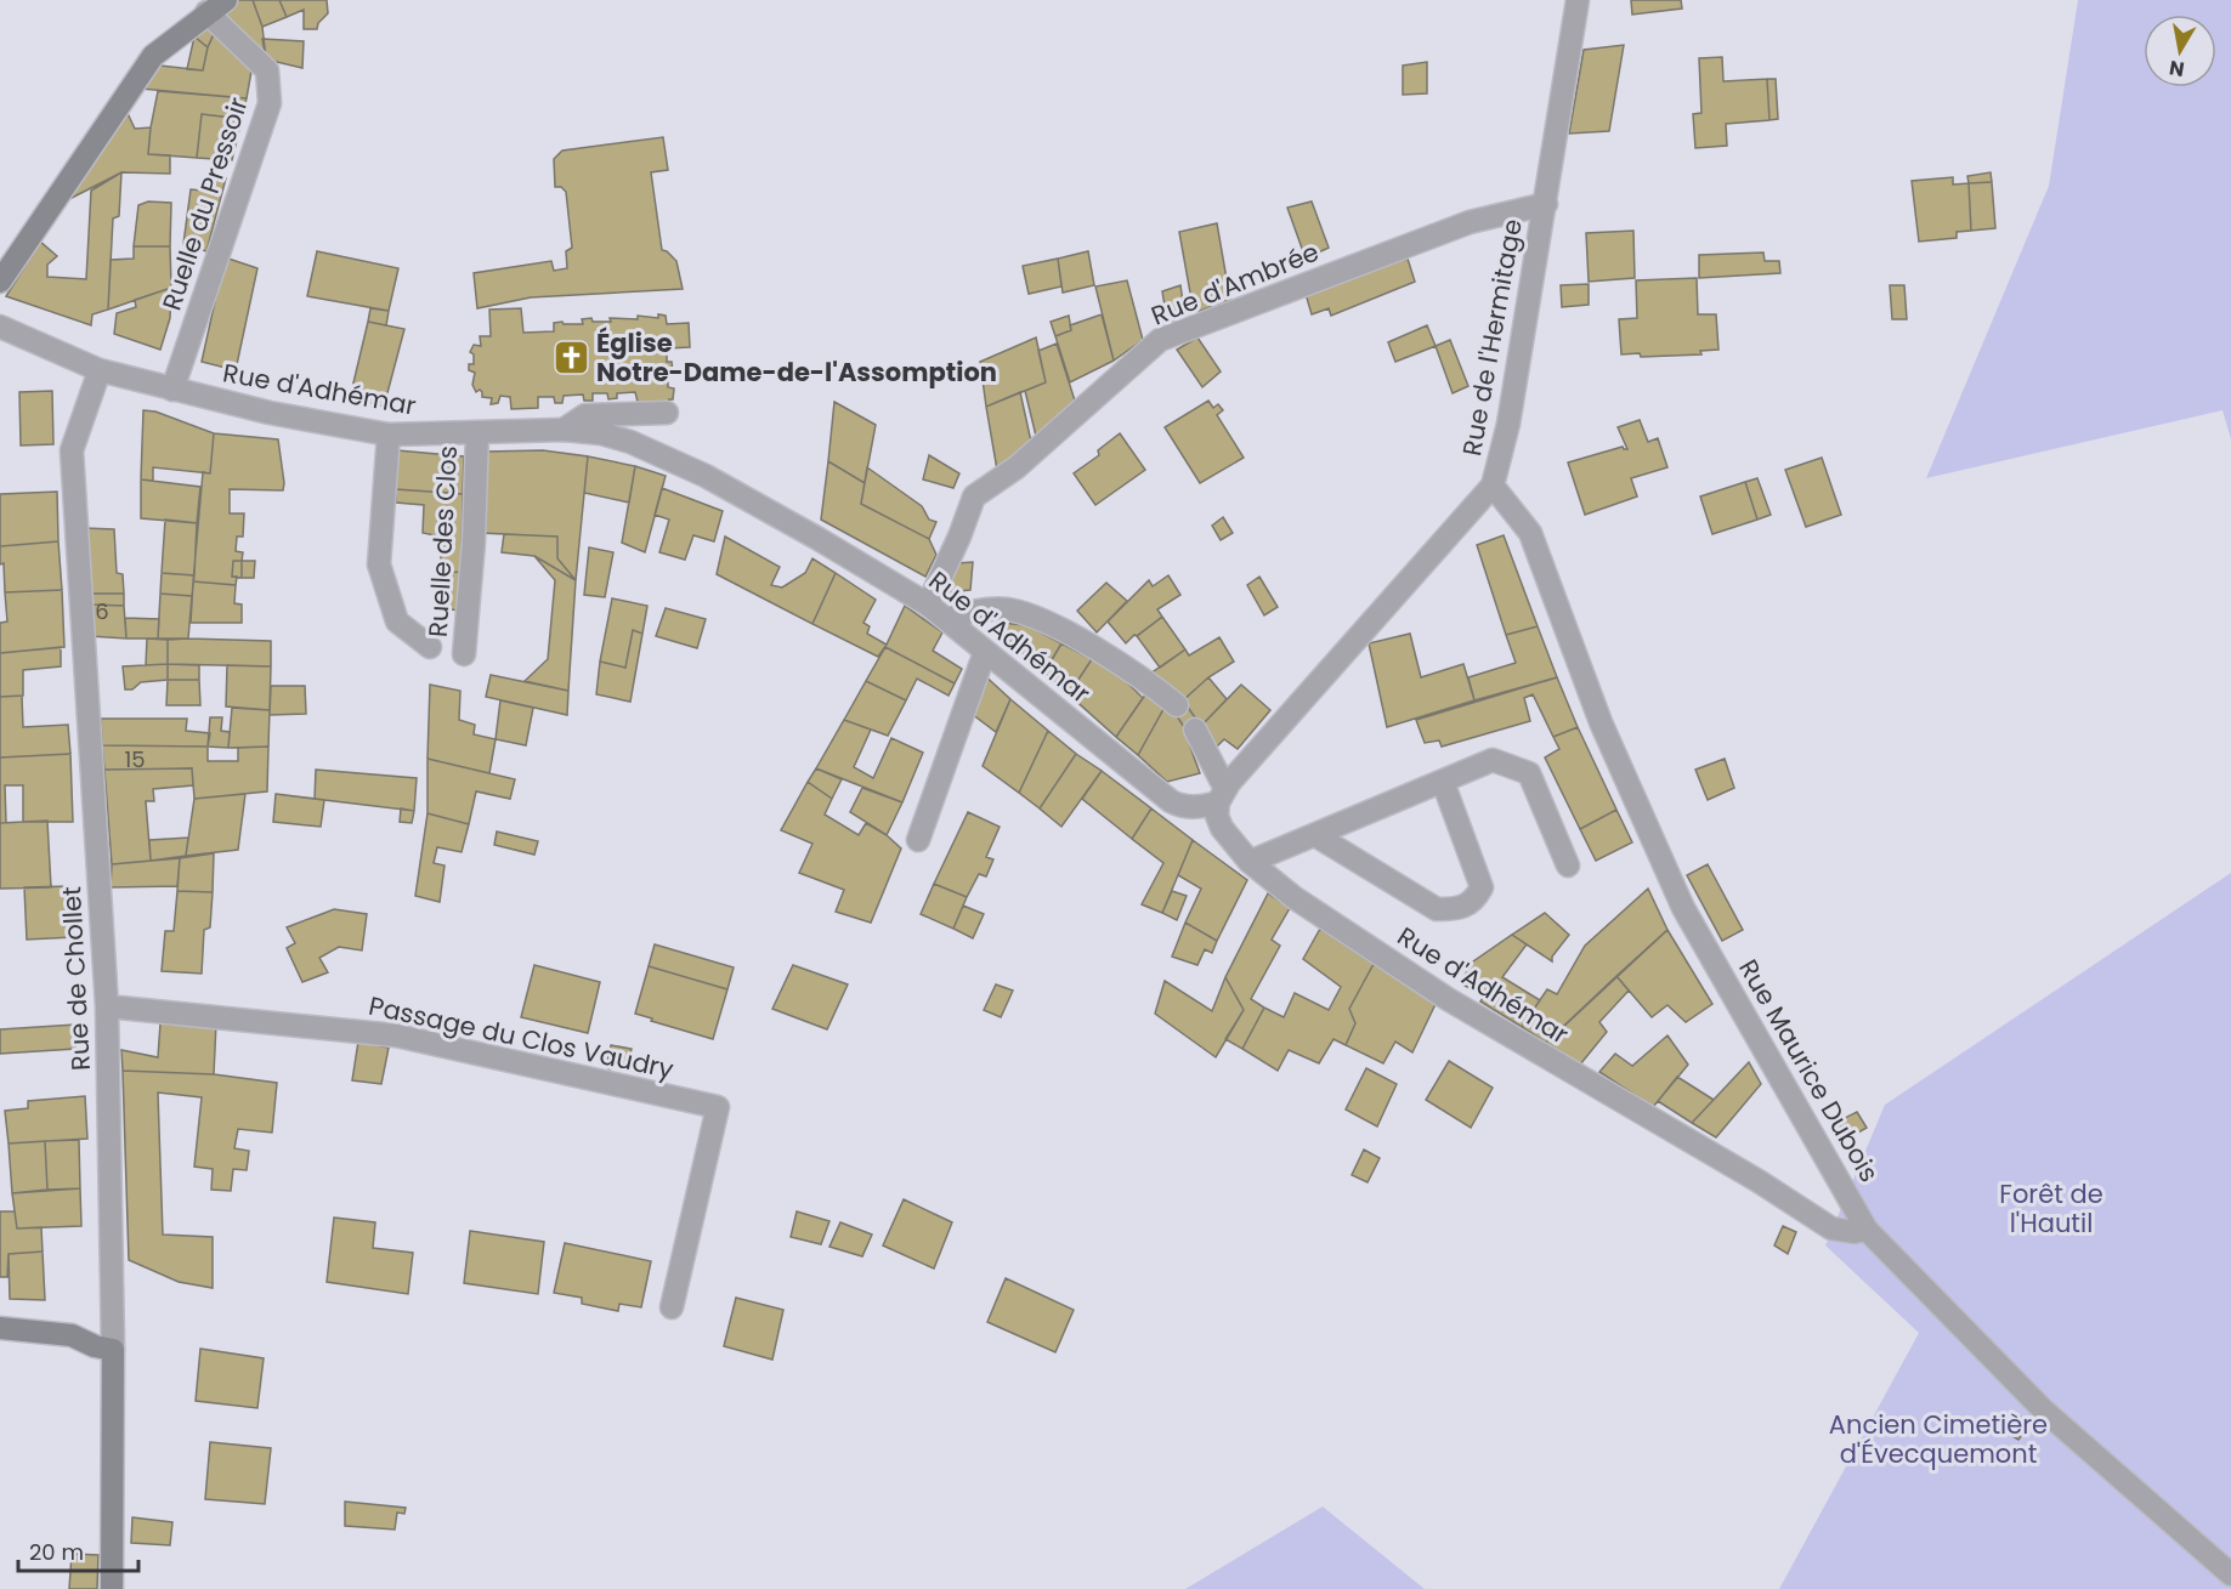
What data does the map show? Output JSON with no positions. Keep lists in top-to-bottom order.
{
  "streets": {
    "street": [
      "Ruelle du Pressoir",
      "Rue d'Ambrée",
      "Rue de l'Hermitage",
      "Rue d'Adhémar",
      "Ruelle des Clos",
      "Rue de Chollet",
      "Passage du Clos Vaudry",
      "Rue Maurice Dubois"
    ]
  },
  "crossings": [
    ["Ruelle du Pressoir", "Rue d'Adhémar"],
    ["Rue d'Ambrée", "Rue de l'Hermitage"],
    ["Rue d'Ambrée", "Rue d'Adhémar"],
    ["Rue de l'Hermitage", "Rue d'Adhémar"],
    ["Rue de l'Hermitage", "Rue Maurice Dubois"],
    ["Rue d'Adhémar", "Ruelle des Clos"],
    ["Rue d'Adhémar", "Rue de Chollet"],
    ["Rue d'Adhémar", "Rue Maurice Dubois"],
    ["Rue de Chollet", "Passage du Clos Vaudry"]
  ],
  "parks": ["Forêt de l'Hautil", "Ancien Cimetière d'Évecquemont"],
  "places": {
    "church": ["Église Notre-Dame-de-l'Assomption"]
  },
  "house_numbers": ["6", "15"],
  "scale_bar": "20 m",
  "north": "bottom"
}
